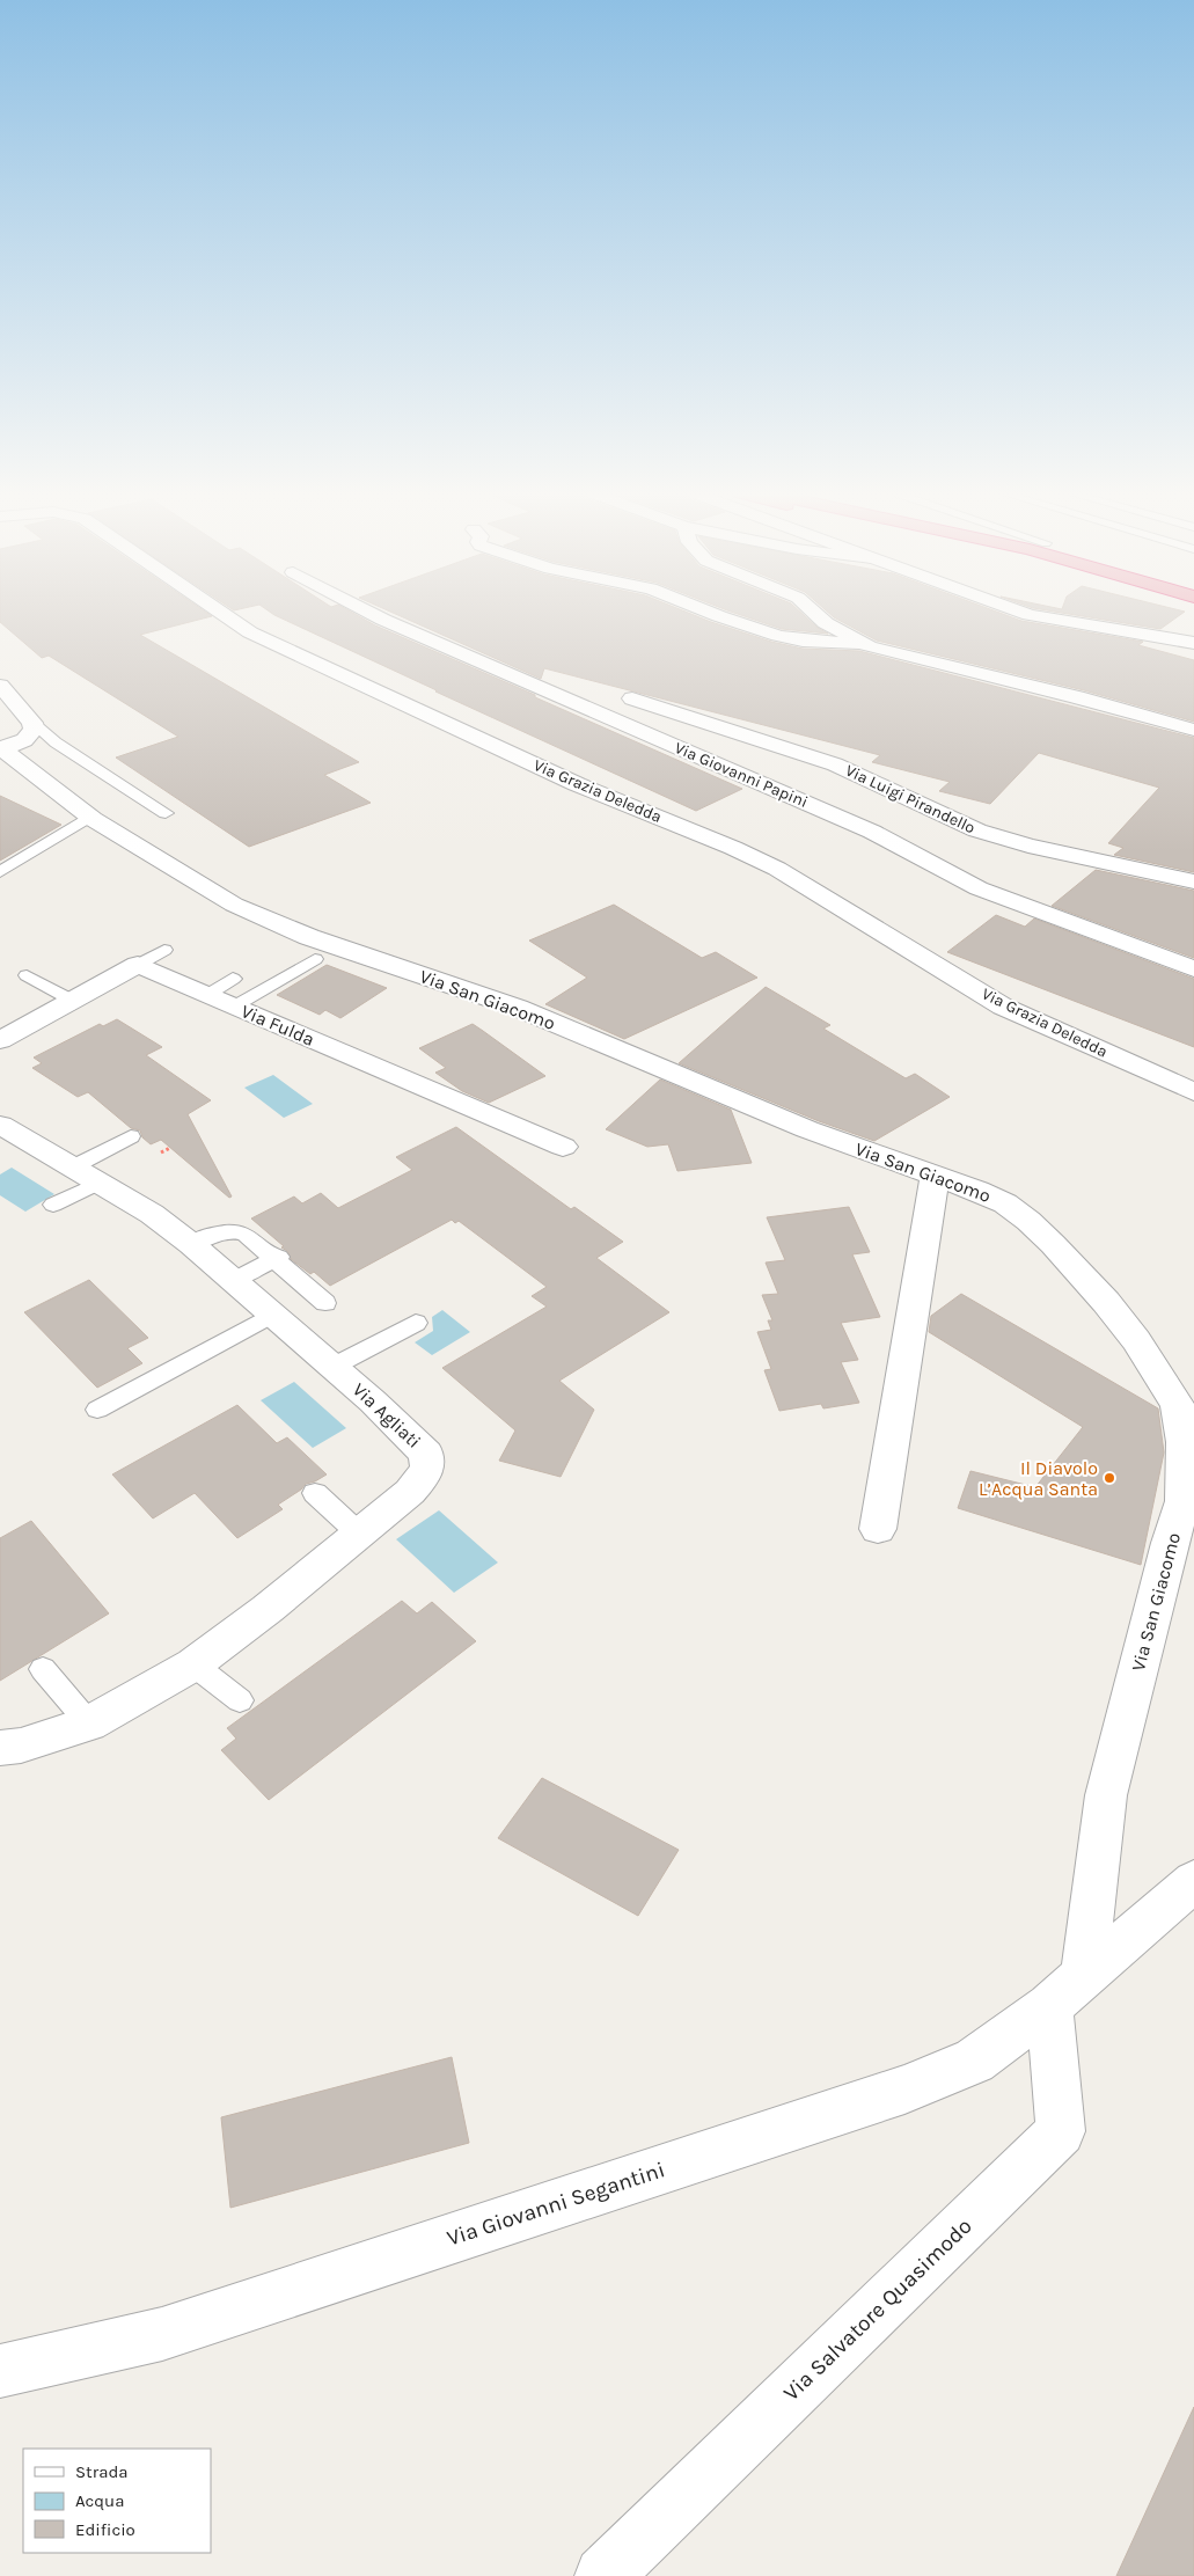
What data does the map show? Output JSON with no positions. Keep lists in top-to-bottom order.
{
  "streets": {
    "street": [
      "Via Giovanni Papini",
      "Via Grazia Deledda",
      "Via Luigi Pirandello",
      "Via San Giacomo",
      "Via Fulda",
      "Via Agliati",
      "Via Giovanni Segantini",
      "Via Salvatore Quasimodo"
    ]
  },
  "crossings": [
    ["Via San Giacomo", "Via Giovanni Segantini"],
    ["Via San Giacomo", "Via Salvatore Quasimodo"],
    ["Via Giovanni Segantini", "Via Salvatore Quasimodo"]
  ],
  "places": ["Il Diavolo L’Acqua Santa"],
  "legend": ["Strada", "Acqua", "Edificio"]
}
